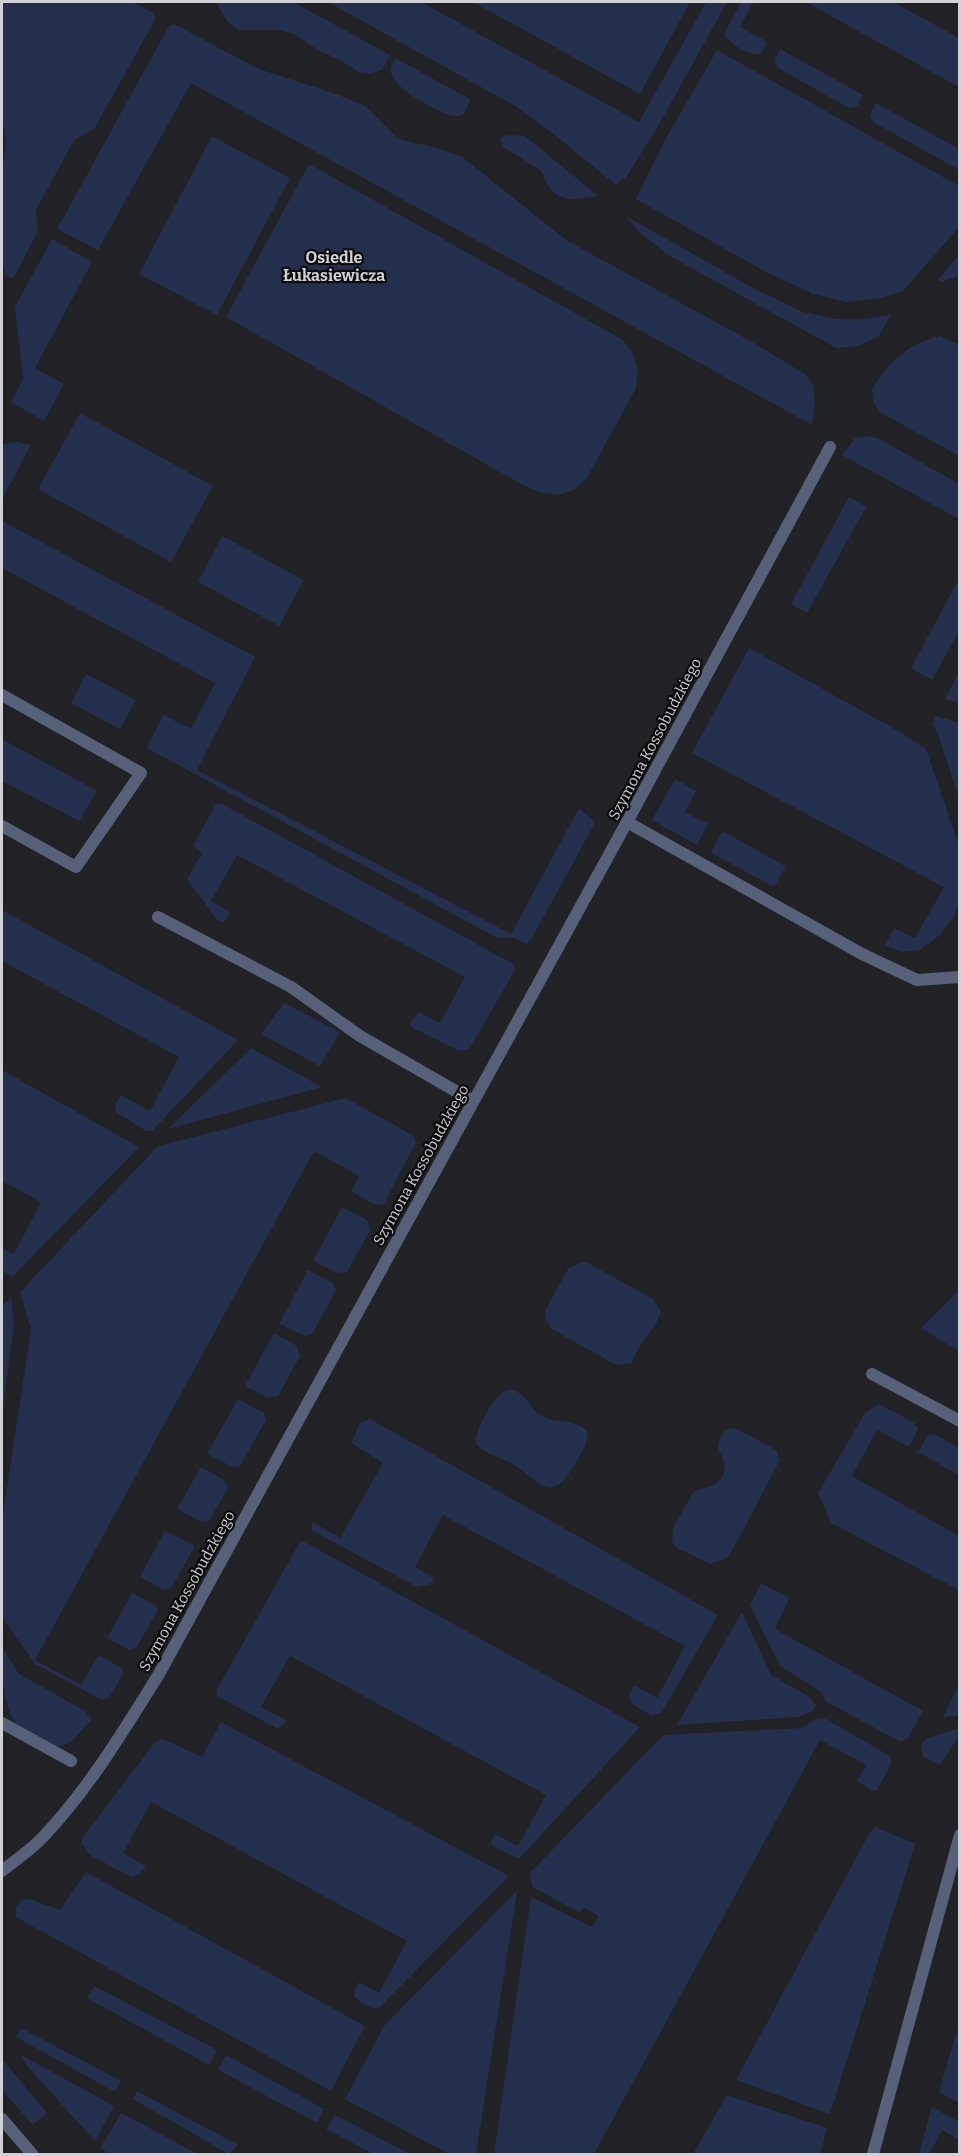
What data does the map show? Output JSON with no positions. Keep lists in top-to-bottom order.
{
  "streets": {
    "street": ["Szymona Kossobudzkiego"]
  },
  "districts": ["Osiedle Łukasiewicza"]
}
